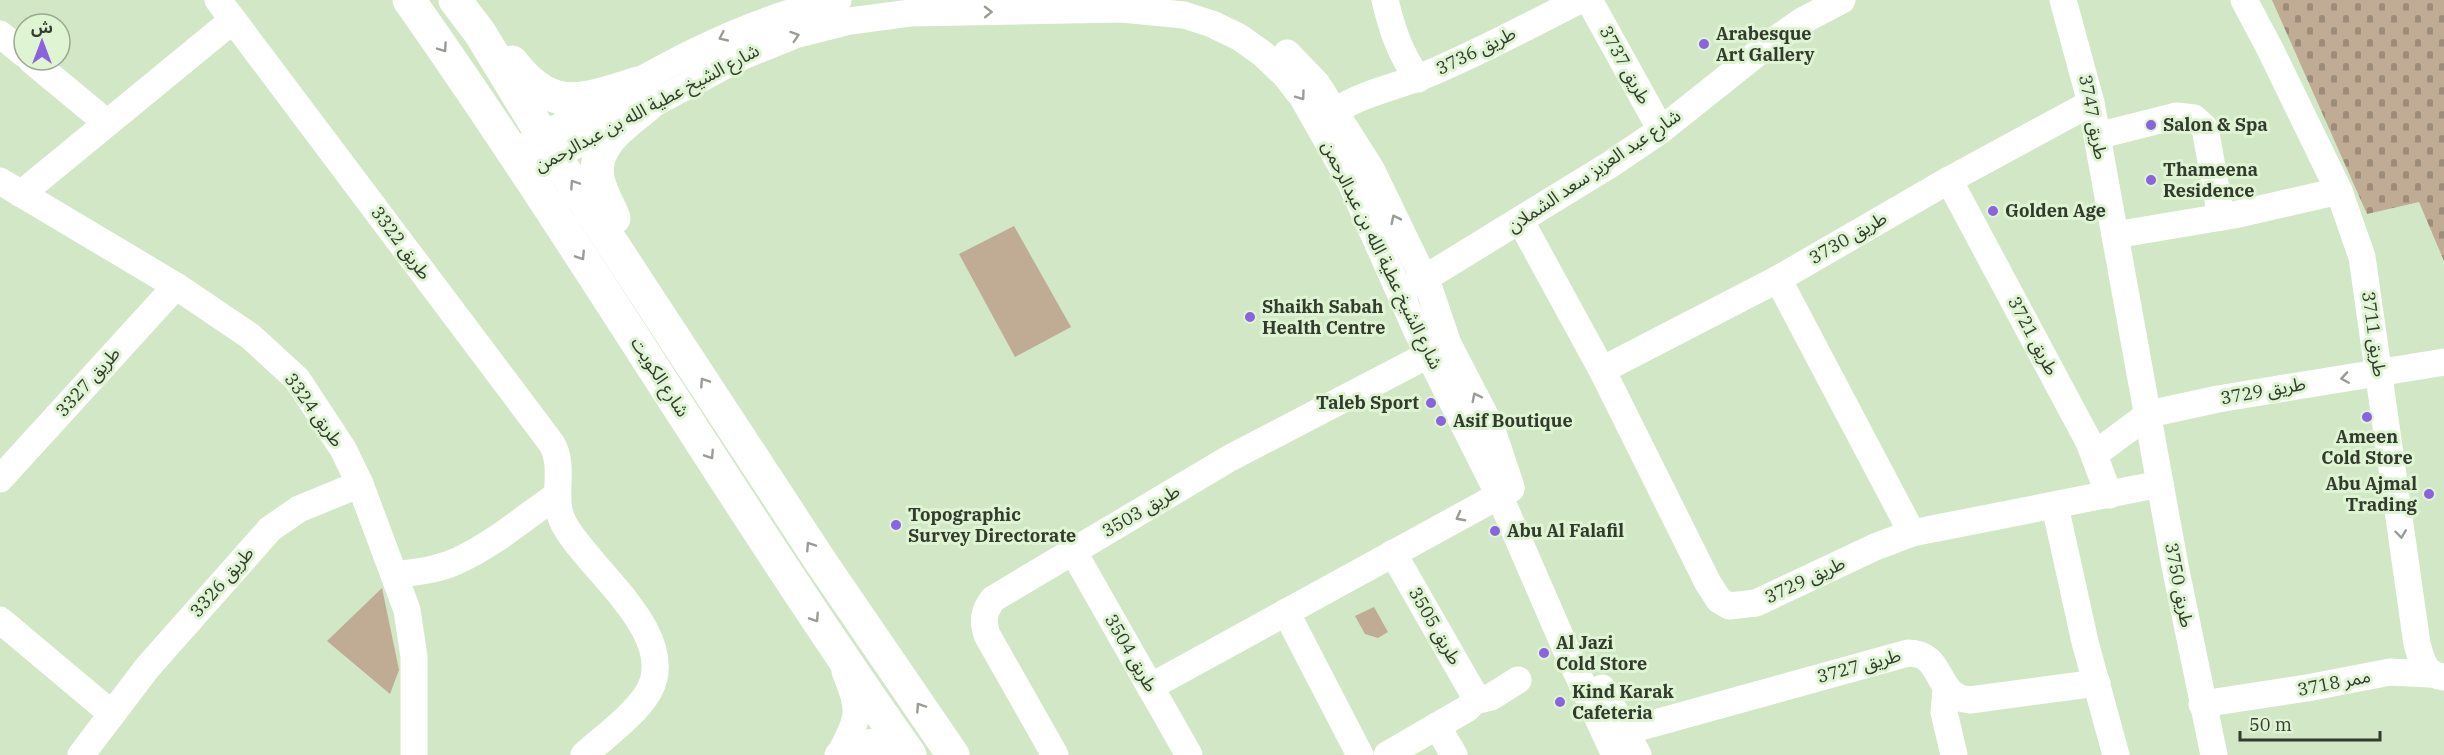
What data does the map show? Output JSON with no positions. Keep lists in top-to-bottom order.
{
  "streets": {
    "main road": ["شارع الكويت"],
    "street": [
      "طريق 3736",
      "طريق 3737",
      "شارع الشيخ عطية الله بن عبدالرحمن",
      "طريق 3747",
      "شارع عبد العزيز سعد الشملان",
      "طريق 3730",
      "طريق 3322",
      "طريق 3711",
      "طريق 3721",
      "طريق 3327",
      "طريق 3729",
      "طريق 3324",
      "طريق 3503",
      "طريق 3326",
      "طريق 3750",
      "طريق 3505",
      "طريق 3504",
      "طريق 3727",
      "ممر 3718"
    ]
  },
  "crossings": [
    ["طريق 3737", "شارع عبد العزيز سعد الشملان"],
    ["شارع الشيخ عطية الله بن عبدالرحمن", "شارع عبد العزيز سعد الشملان"],
    ["شارع الشيخ عطية الله بن عبدالرحمن", "شارع الكويت"],
    ["شارع الشيخ عطية الله بن عبدالرحمن", "طريق 3503"],
    ["شارع الشيخ عطية الله بن عبدالرحمن", "طريق 3727"],
    ["طريق 3747", "طريق 3730"],
    ["طريق 3747", "طريق 3729"],
    ["طريق 3747", "طريق 3750"],
    ["طريق 3730", "طريق 3721"],
    ["طريق 3730", "طريق 3729"],
    ["طريق 3322", "طريق 3324"],
    ["طريق 3711", "طريق 3729"],
    ["طريق 3711", "ممر 3718"],
    ["طريق 3721", "طريق 3729"],
    ["طريق 3327", "طريق 3324"],
    ["طريق 3729", "طريق 3750"],
    ["طريق 3324", "طريق 3326"],
    ["طريق 3503", "طريق 3504"],
    ["طريق 3750", "ممر 3718"]
  ],
  "one_way": ["طريق 3711"],
  "places": [
    "Arabesque Art Gallery",
    "Salon & Spa",
    "Thameena Residence",
    "Golden Age",
    "Shaikh Sabah Health Centre",
    "Taleb Sport",
    "Ameen Cold Store",
    "Asif Boutique",
    "Abu Ajmal Trading",
    "Topographic Survey Directorate",
    "Abu Al Falafil",
    "Al Jazi Cold Store",
    "Kind Karak Cafeteria"
  ],
  "scale_bar": "50 m",
  "north": "top"
}
